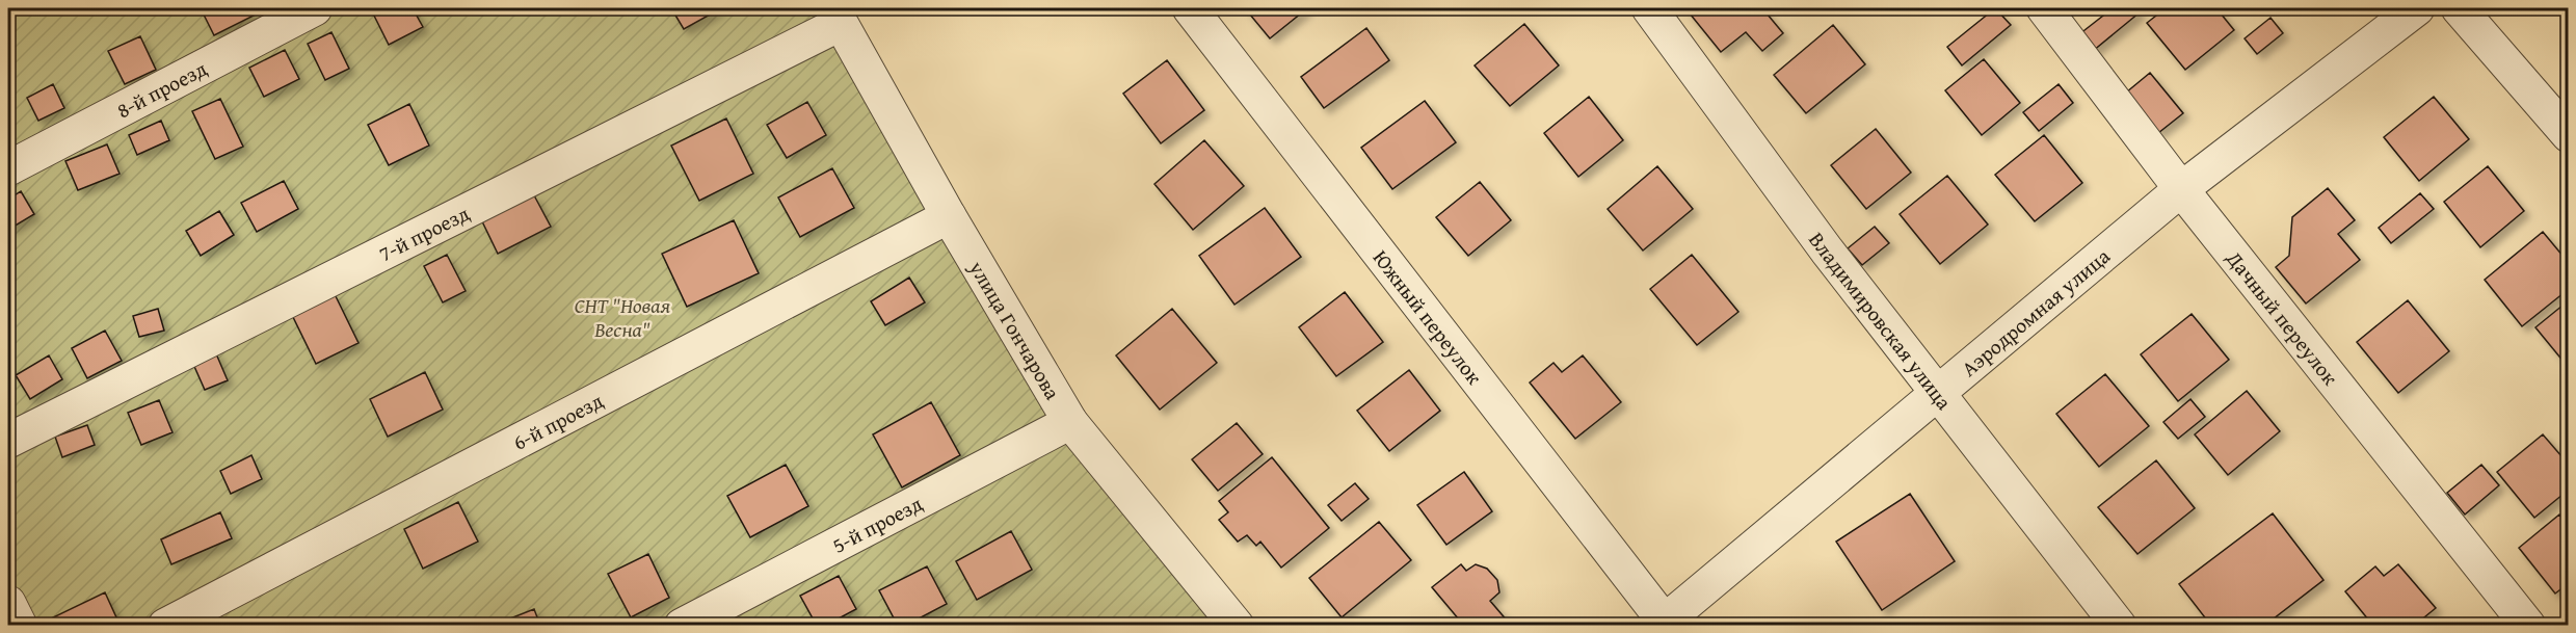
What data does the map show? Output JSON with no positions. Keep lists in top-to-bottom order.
{
  "streets": {
    "street": [
      "8-й проезд",
      "7-й проезд",
      "Аэродромная улица",
      "Южный переулок",
      "Дачный переулок",
      "Владимировская улица",
      "улица Гончарова",
      "6-й проезд",
      "5-й проезд"
    ]
  },
  "crossings": [
    ["7-й проезд", "улица Гончарова"],
    ["Аэродромная улица", "Южный переулок"],
    ["Аэродромная улица", "Дачный переулок"],
    ["Аэродромная улица", "Владимировская улица"],
    ["улица Гончарова", "6-й проезд"],
    ["улица Гончарова", "5-й проезд"]
  ],
  "parks": ["СНТ \"Новая Весна\""]
}
